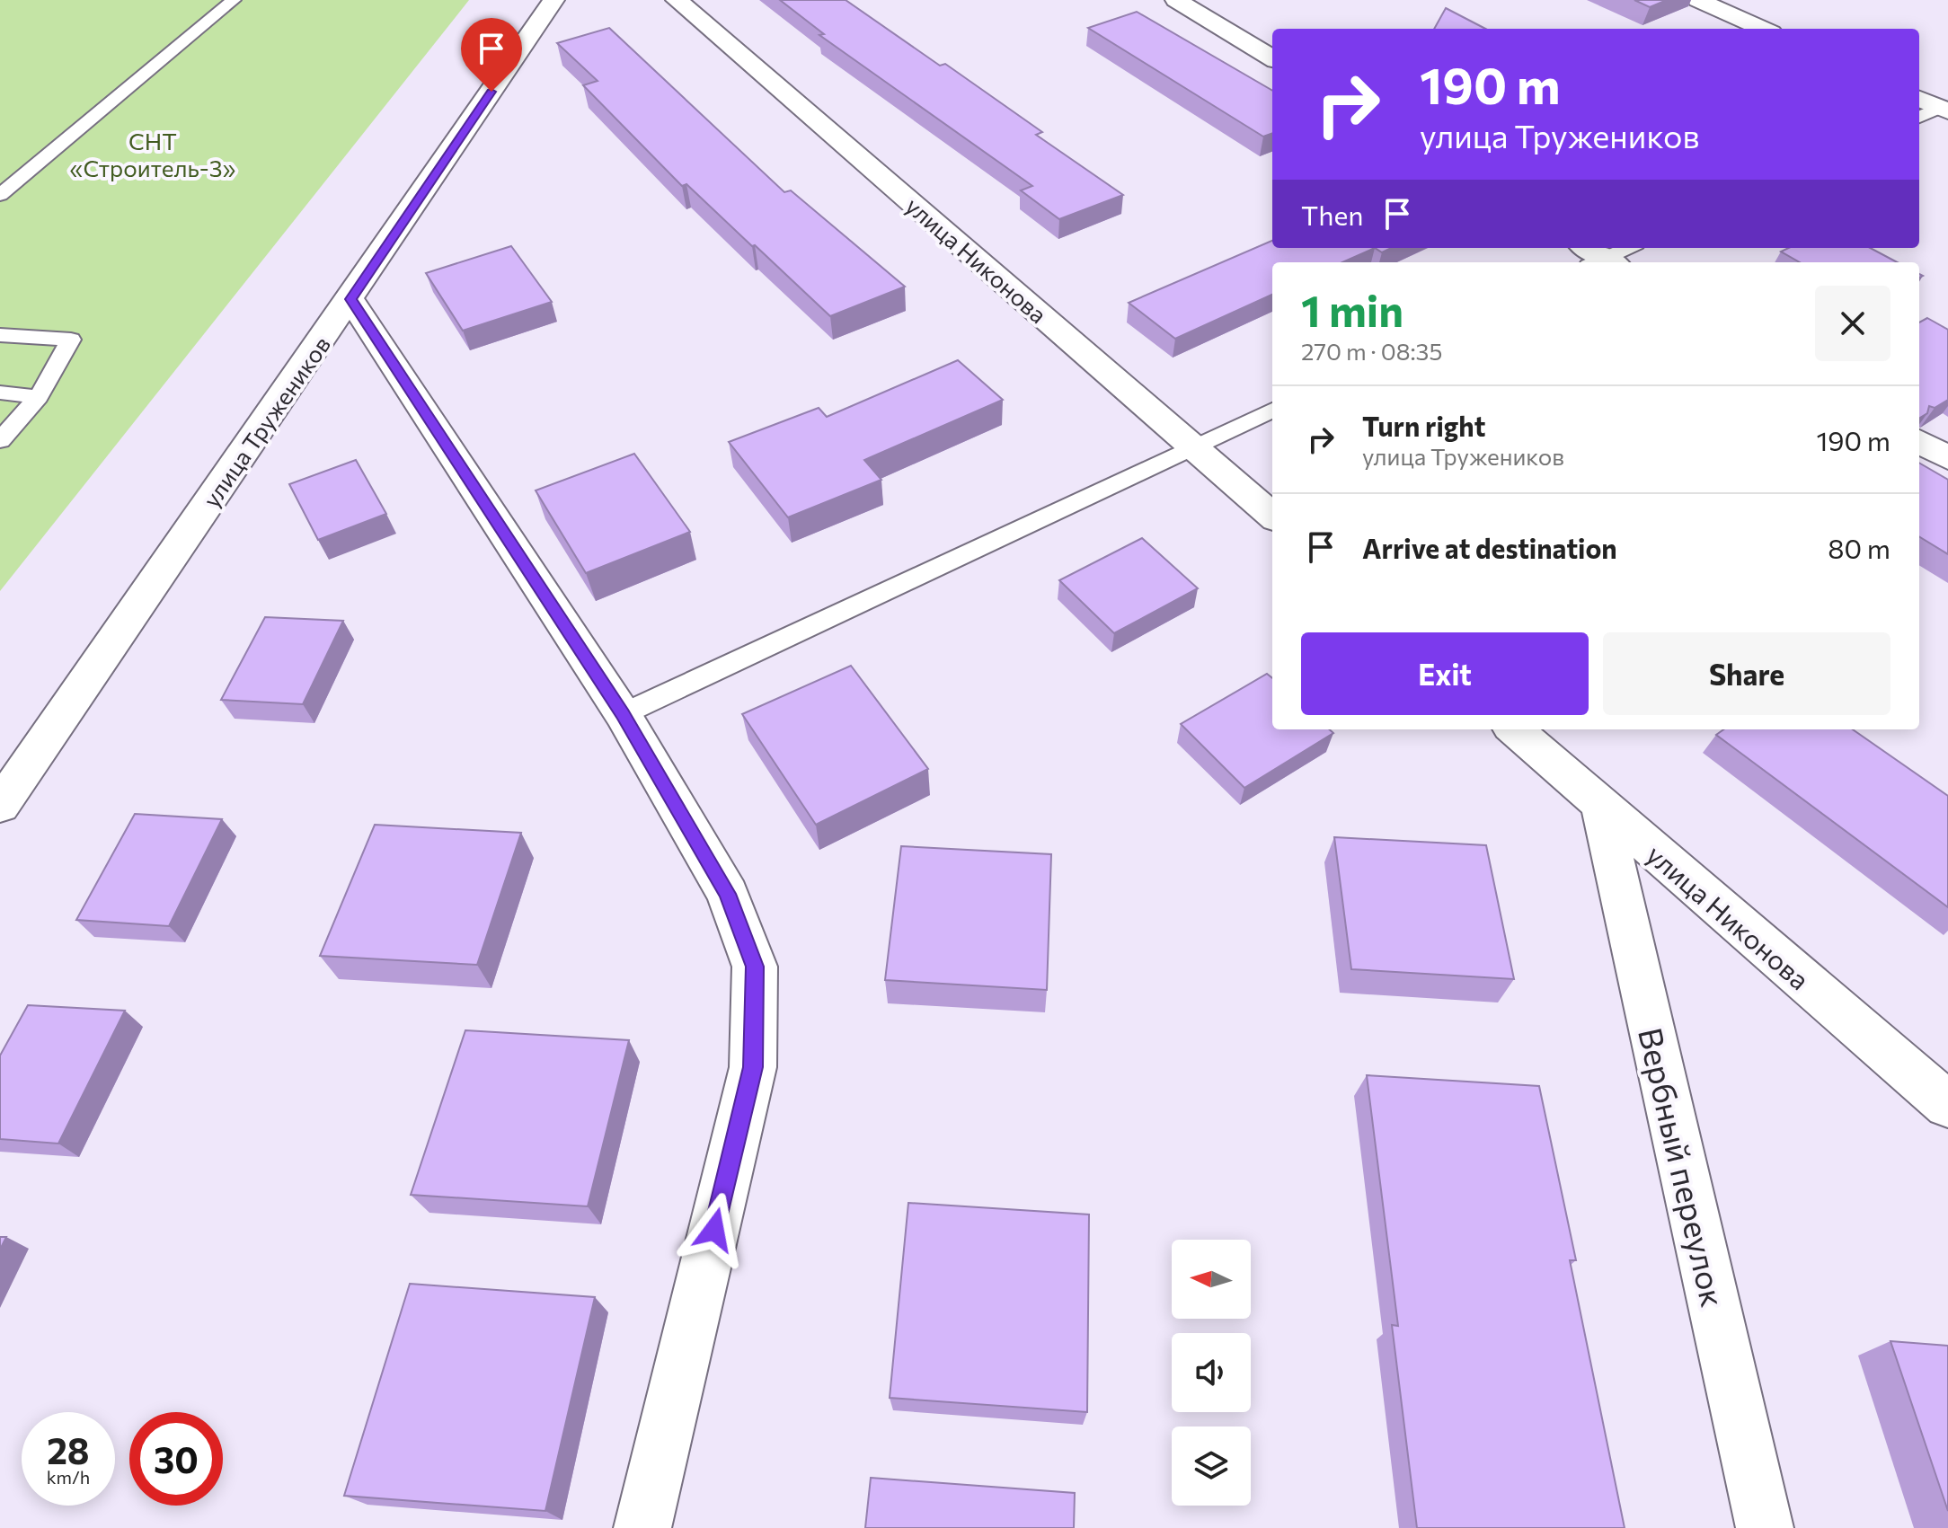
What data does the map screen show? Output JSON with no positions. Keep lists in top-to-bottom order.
{
  "streets": {
    "street": ["улица Никонова", "улица Тружеников", "Вербный переулок"]
  },
  "crossings": [
    ["улица Никонова", "Вербный переулок"]
  ],
  "parks": ["СНТ «Строитель-3»"],
  "north": "left",
  "page": {
    "turn": ["190 m", "улица Тружеников"],
    "then": "Then",
    "heading": ["1 min", "270 m · 08:35"],
    "list": [
      {
        "name": "Turn right",
        "note": "улица Тружеников",
        "value": "190 m"
      },
      {
        "name": "Arrive at destination",
        "value": "80 m"
      }
    ],
    "buttons": ["Exit", "Share"],
    "speed": "28 km/h",
    "limit": "30"
  }
}
